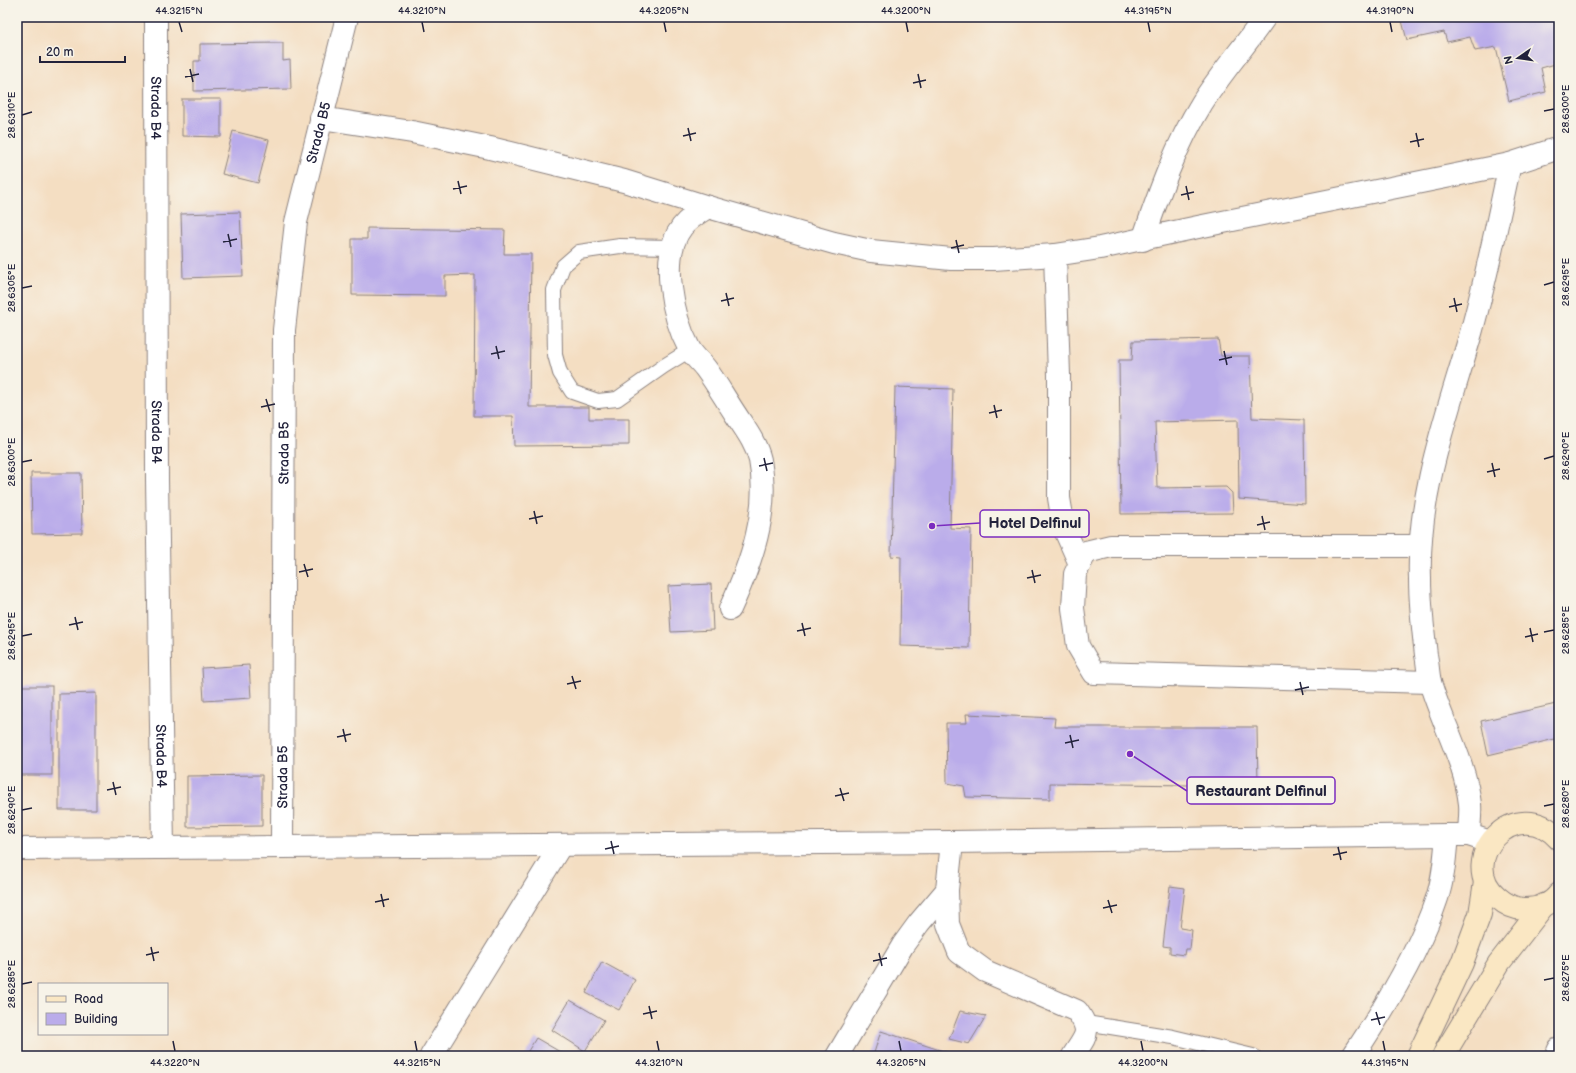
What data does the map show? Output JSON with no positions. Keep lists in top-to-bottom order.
{
  "streets": {
    "street": ["Strada B4", "Strada B5"]
  },
  "places": ["Hotel Delfinul", "Restaurant Delfinul"],
  "legend": ["Road", "Building"],
  "scale_bar": "20 m",
  "north": "left",
  "coordinates": [
    "44.3215°N",
    "44.3210°N",
    "44.3205°N",
    "44.3200°N",
    "44.3195°N",
    "44.3190°N",
    "28.6300°E",
    "28.6310°E",
    "28.6295°E",
    "28.6305°E",
    "28.6290°E",
    "28.6285°E",
    "28.6280°E",
    "28.6275°E",
    "44.3220°N"
  ]
}
